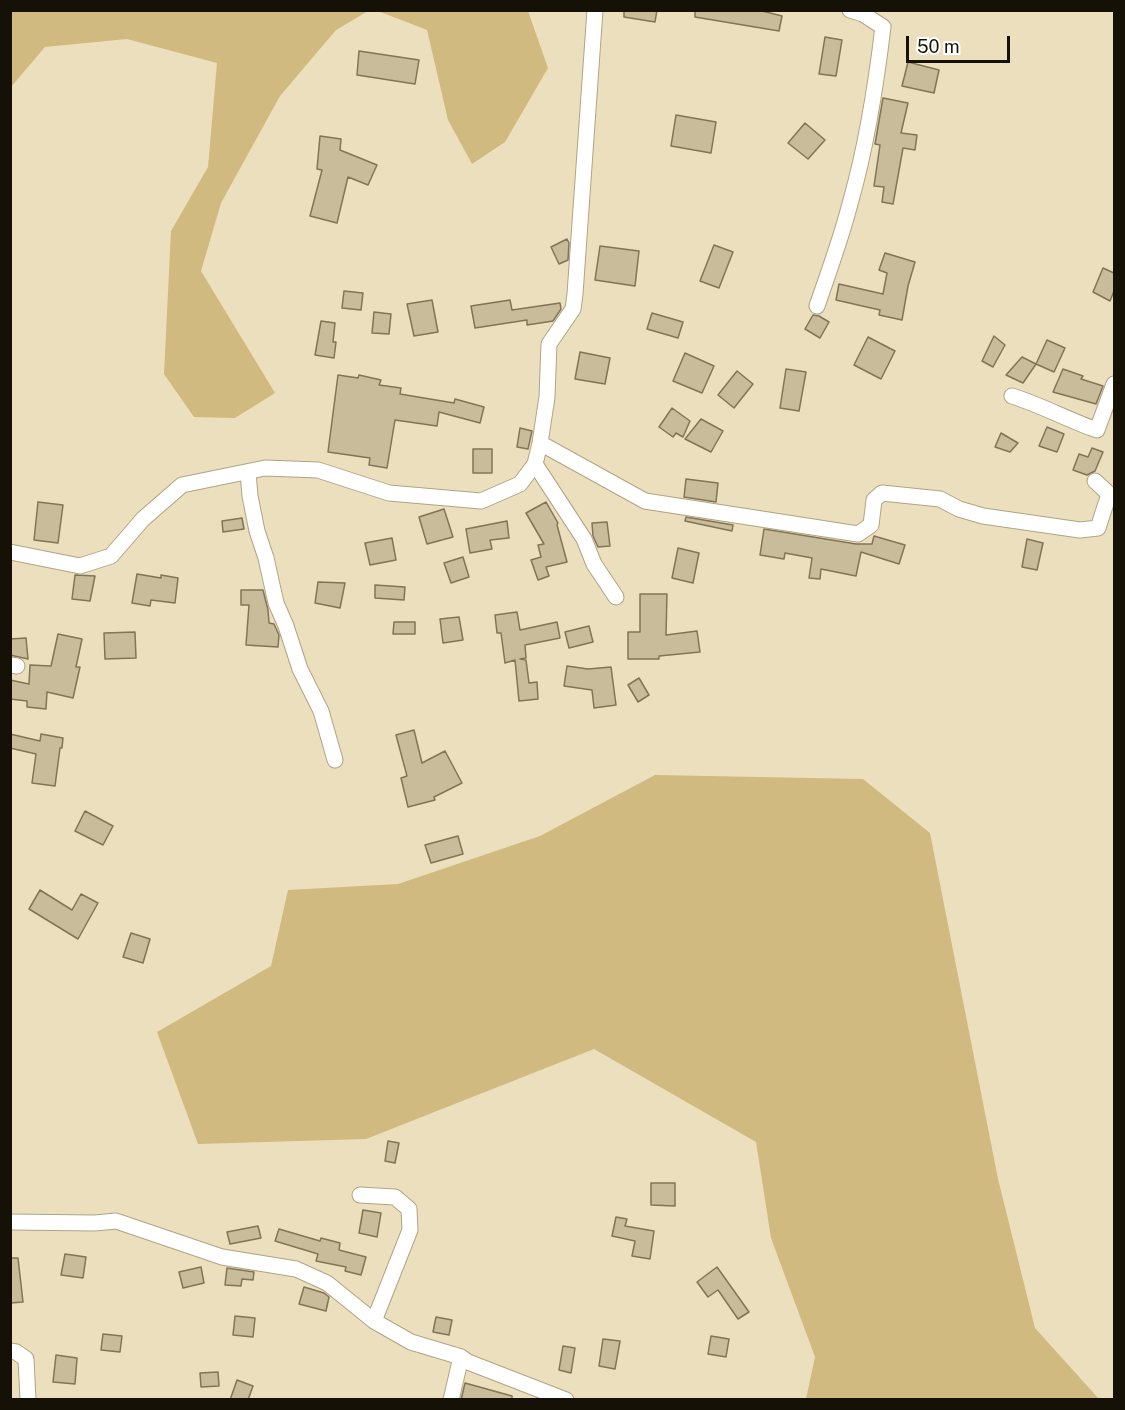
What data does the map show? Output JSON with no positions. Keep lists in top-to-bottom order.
{
  "scale_bar": "50 m"
}
